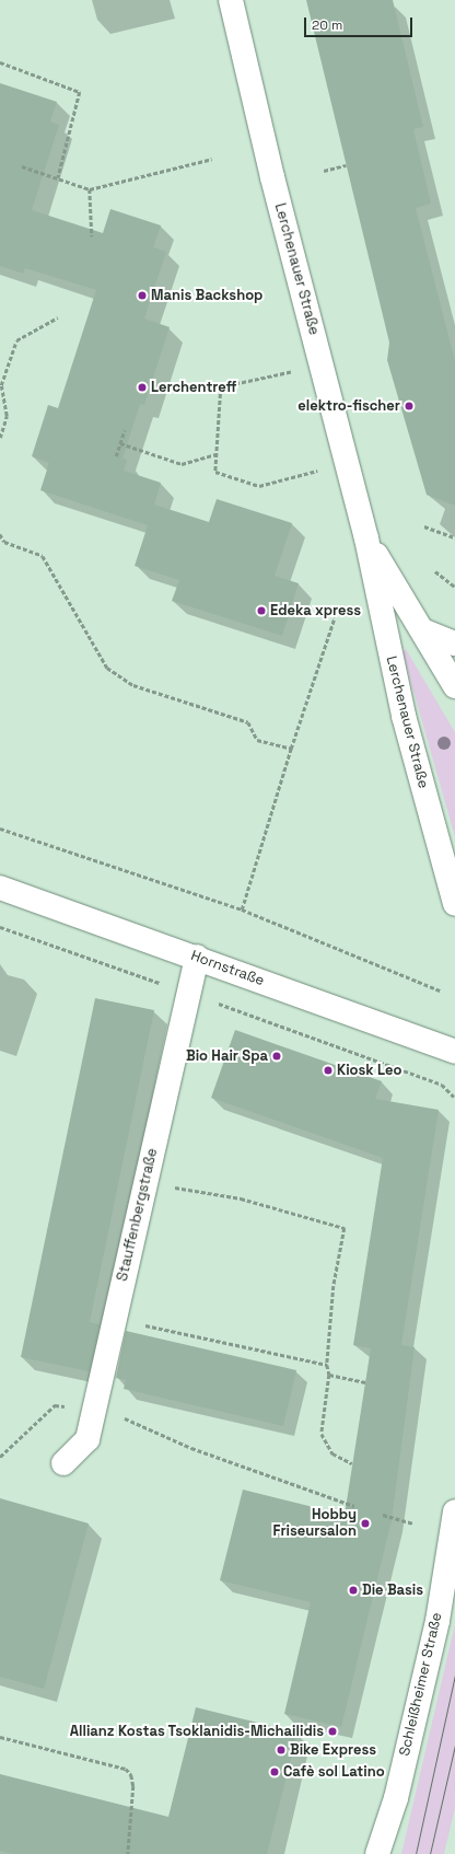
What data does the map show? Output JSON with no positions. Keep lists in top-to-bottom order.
{
  "streets": {
    "main road": [
      "Lerchenauer Straße",
      "Hornstraße",
      "Stauffenbergstraße",
      "Schleißheimer Straße"
    ]
  },
  "crossings": [
    ["Hornstraße", "Stauffenbergstraße"]
  ],
  "places": [
    "Manis Backshop",
    "Lerchentreff",
    "elektro-fischer",
    "Edeka xpress",
    "Bio Hair Spa",
    "Kiosk Leo",
    "Hobby Friseursalon",
    "Die Basis",
    "Allianz Kostas Tsoklanidis-Michailidis",
    "Bike Express",
    "Cafè sol Latino"
  ],
  "scale_bar": "20 m"
}
